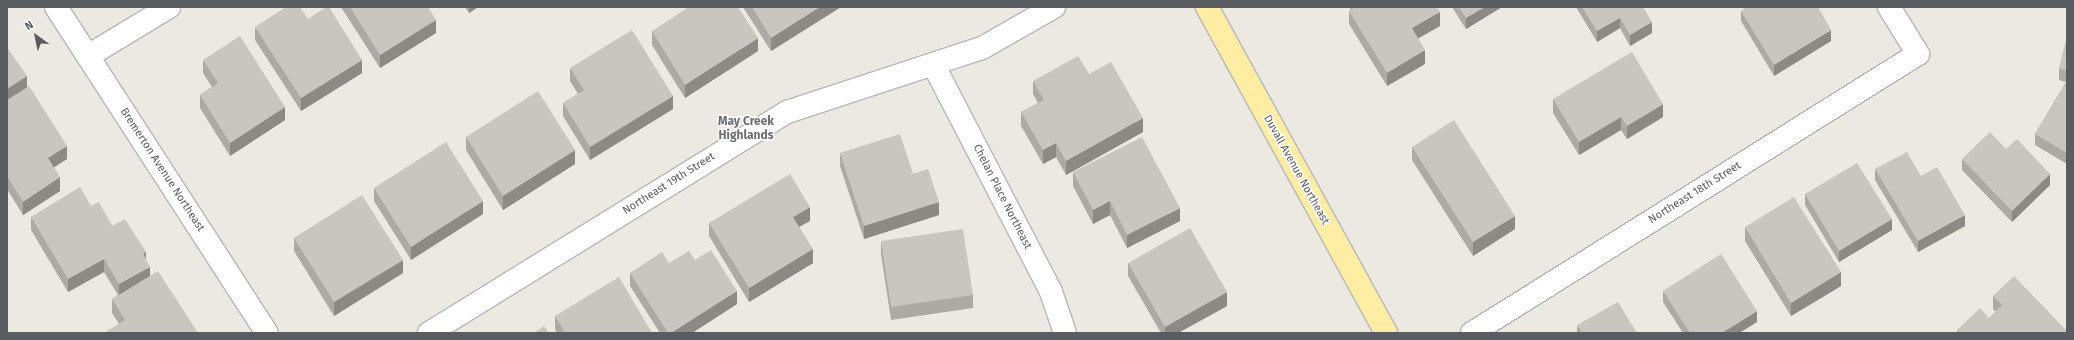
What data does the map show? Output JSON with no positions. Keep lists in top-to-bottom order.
{
  "streets": {
    "main road": ["Duvall Avenue Northeast"],
    "street": [
      "Bremerton Avenue Northeast",
      "Northeast 19th Street",
      "Northeast 18th Street",
      "Chelan Place Northeast"
    ]
  },
  "crossings": [
    ["Northeast 19th Street", "Chelan Place Northeast"]
  ],
  "districts": ["May Creek Highlands"],
  "north": "top left"
}
